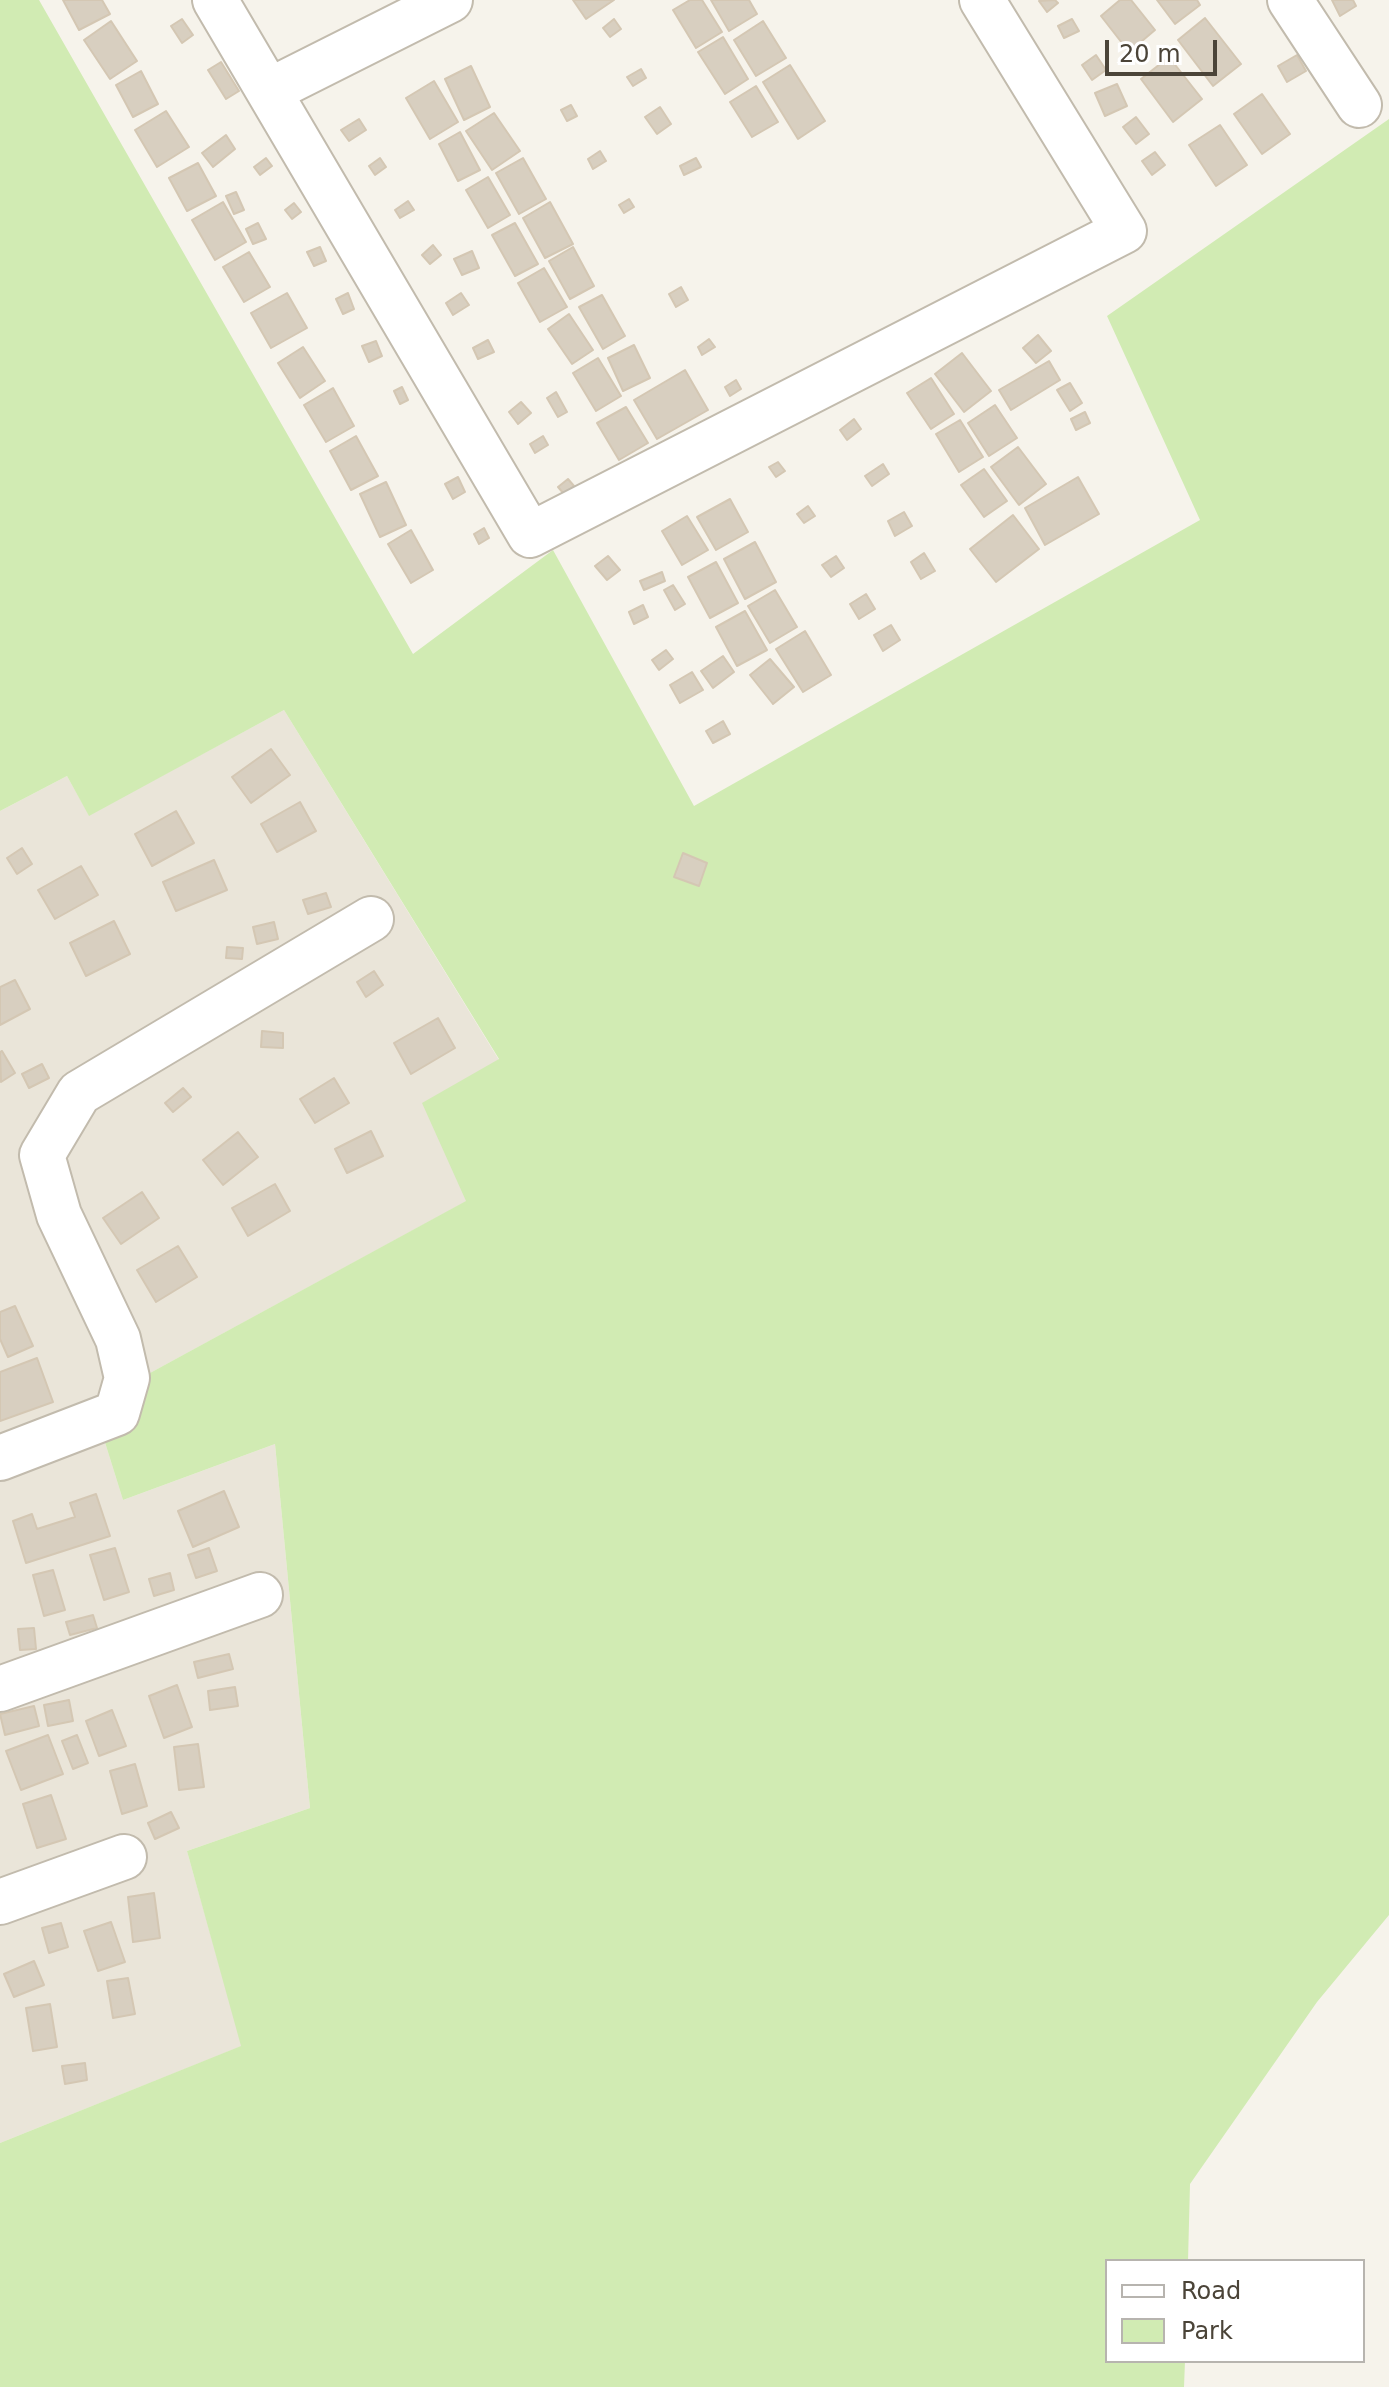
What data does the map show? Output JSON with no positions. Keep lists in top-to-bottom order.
{
  "legend": ["Road", "Park"],
  "scale_bar": "20 m"
}
